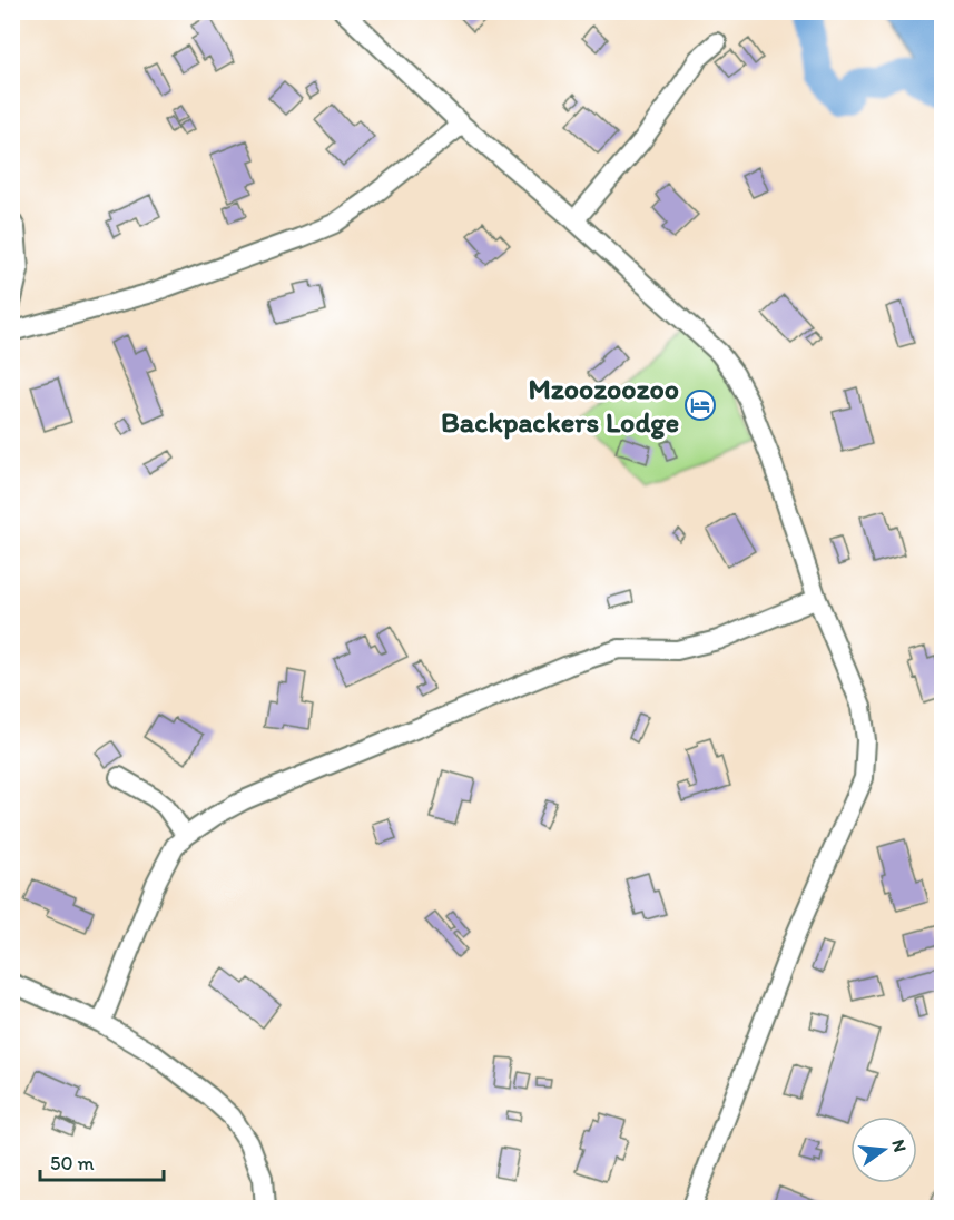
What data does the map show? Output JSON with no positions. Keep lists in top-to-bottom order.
{
  "places": {
    "hotel": ["Mzoozoozoo Backpackers Lodge"]
  },
  "scale_bar": "50 m",
  "north": "right"
}
